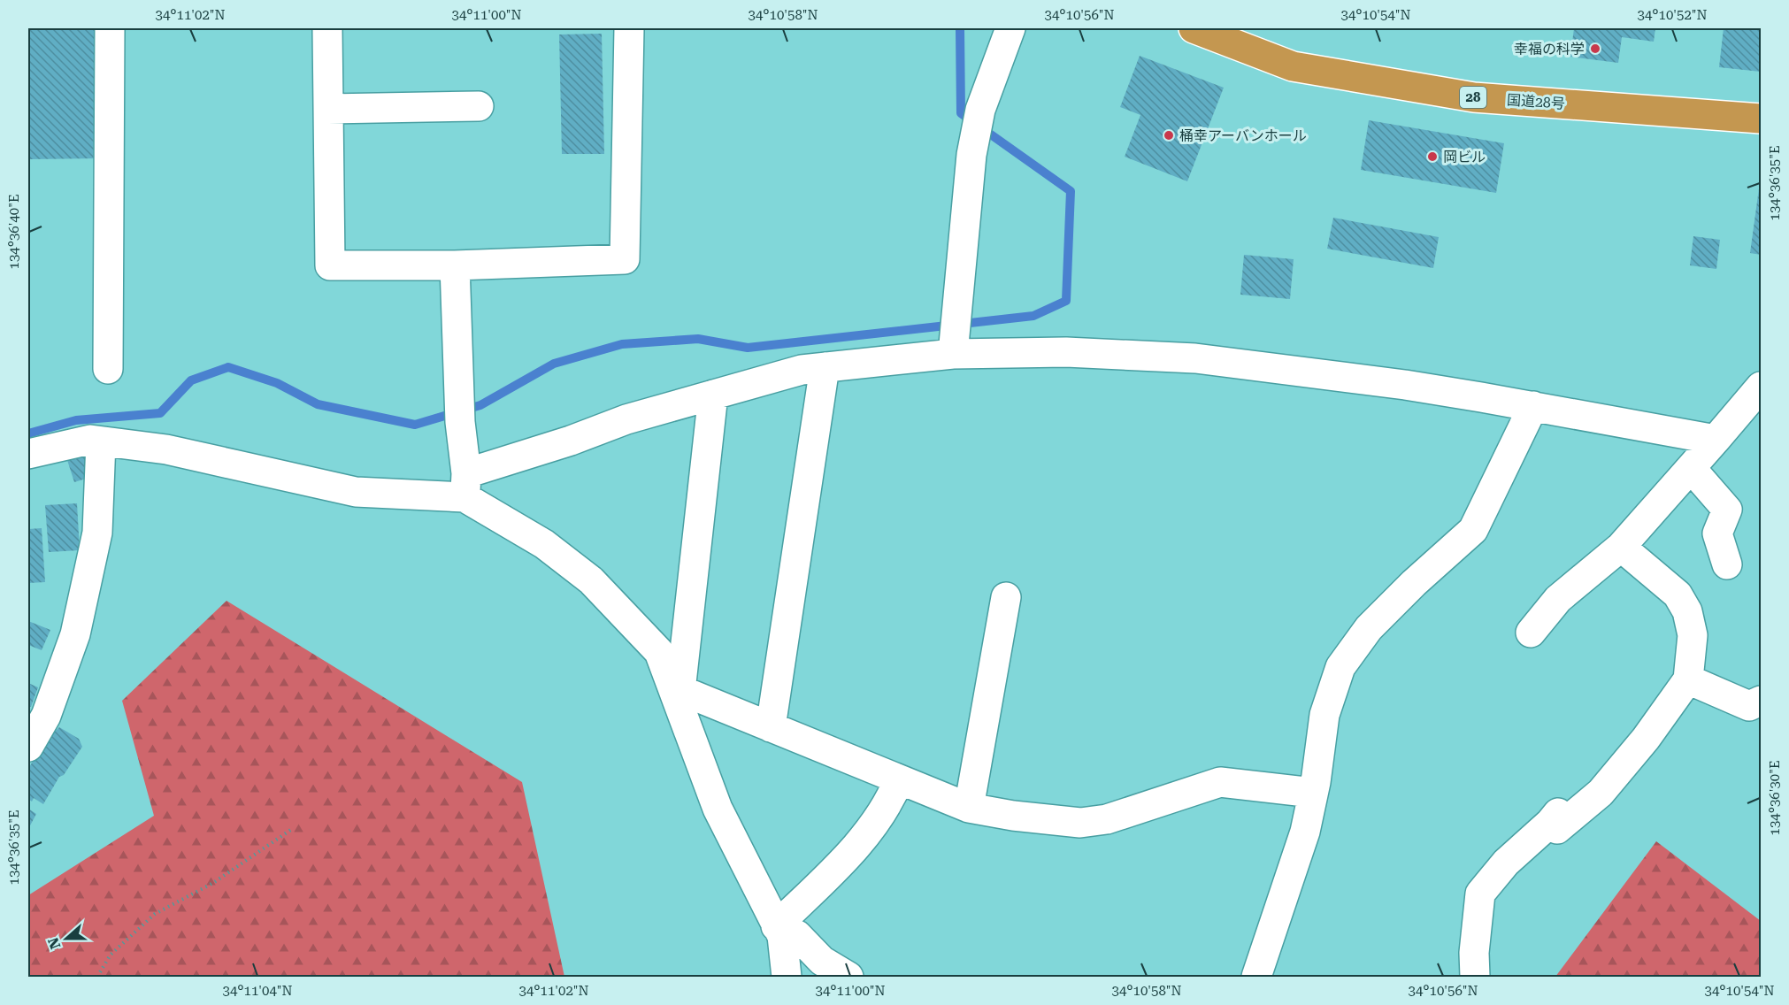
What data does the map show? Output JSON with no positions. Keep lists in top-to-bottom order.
{
  "streets": {
    "highway": ["28", "国道28号"]
  },
  "places": ["幸福の科学", "桶幸アーバンホール", "岡ビル"],
  "north": "left",
  "coordinates": [
    "34°11'02\"N",
    "34°11'00\"N",
    "34°10'58\"N",
    "34°10'56\"N",
    "34°10'54\"N",
    "34°10'52\"N",
    "134°36'35\"E",
    "134°36'40\"E",
    "134°36'30\"E",
    "34°11'04\"N"
  ]
}
